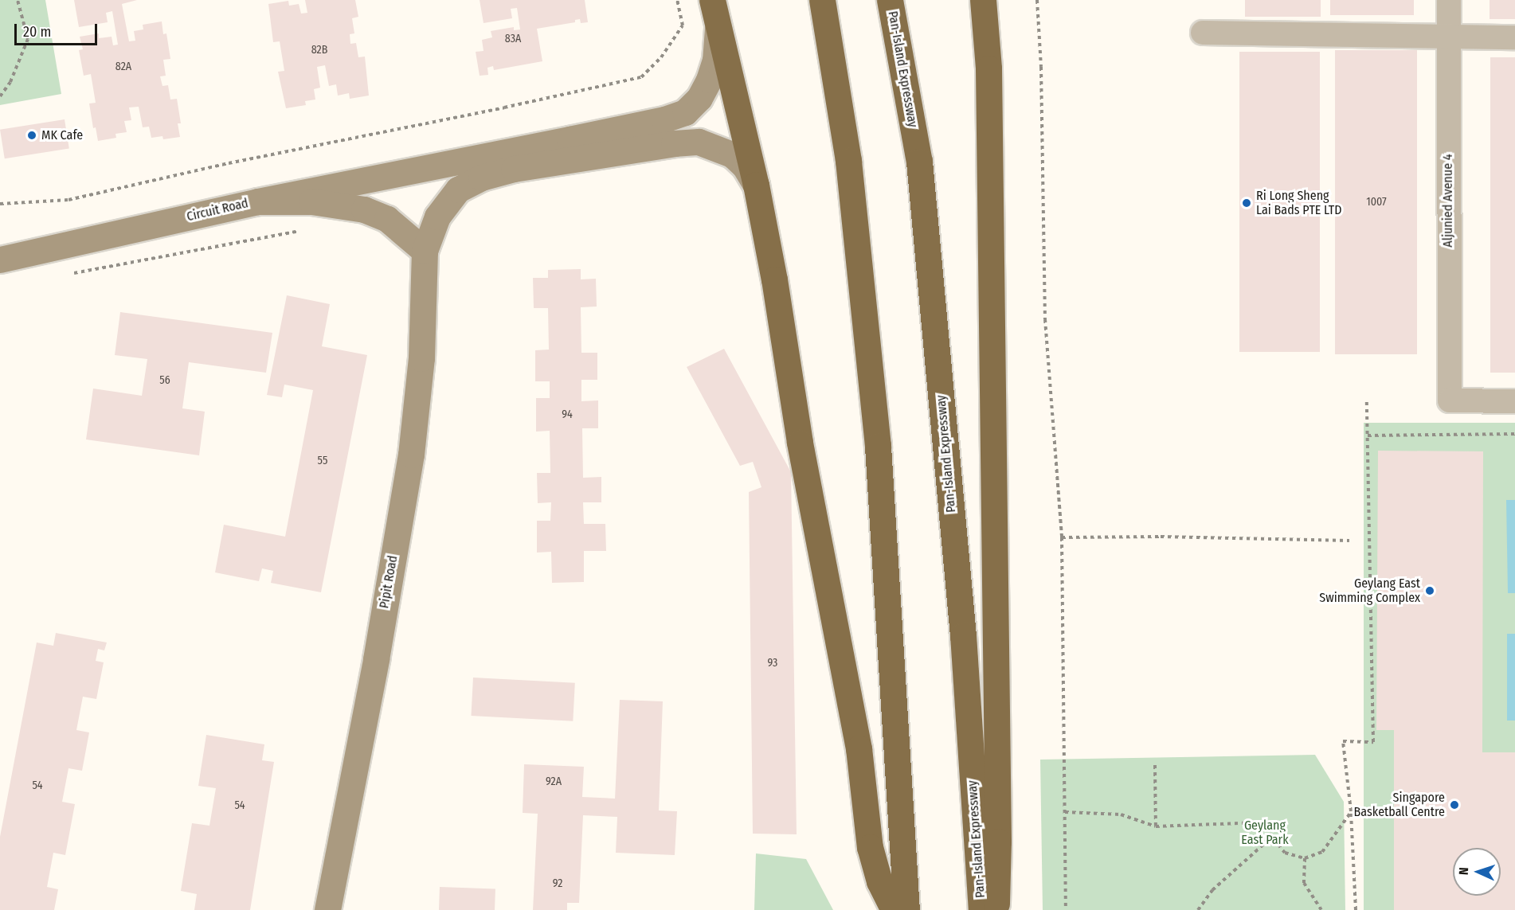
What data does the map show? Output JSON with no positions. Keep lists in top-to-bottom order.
{
  "streets": {
    "highway": ["Pan-Island Expressway"],
    "street": ["Aljunied Avenue 4", "Circuit Road", "Pipit Road"]
  },
  "crossings": [
    ["Circuit Road", "Pipit Road"]
  ],
  "parks": ["Geylang East Park"],
  "places": [
    "MK Cafe",
    "Ri Long Sheng Lai Bads PTE LTD",
    "Geylang East Swimming Complex",
    "Singapore Basketball Centre"
  ],
  "house_numbers": [
    "83A",
    "82B",
    "82A",
    "1007",
    "56",
    "94",
    "55",
    "93",
    "92A",
    "54",
    "54",
    "92"
  ],
  "scale_bar": "20 m",
  "north": "left"
}
